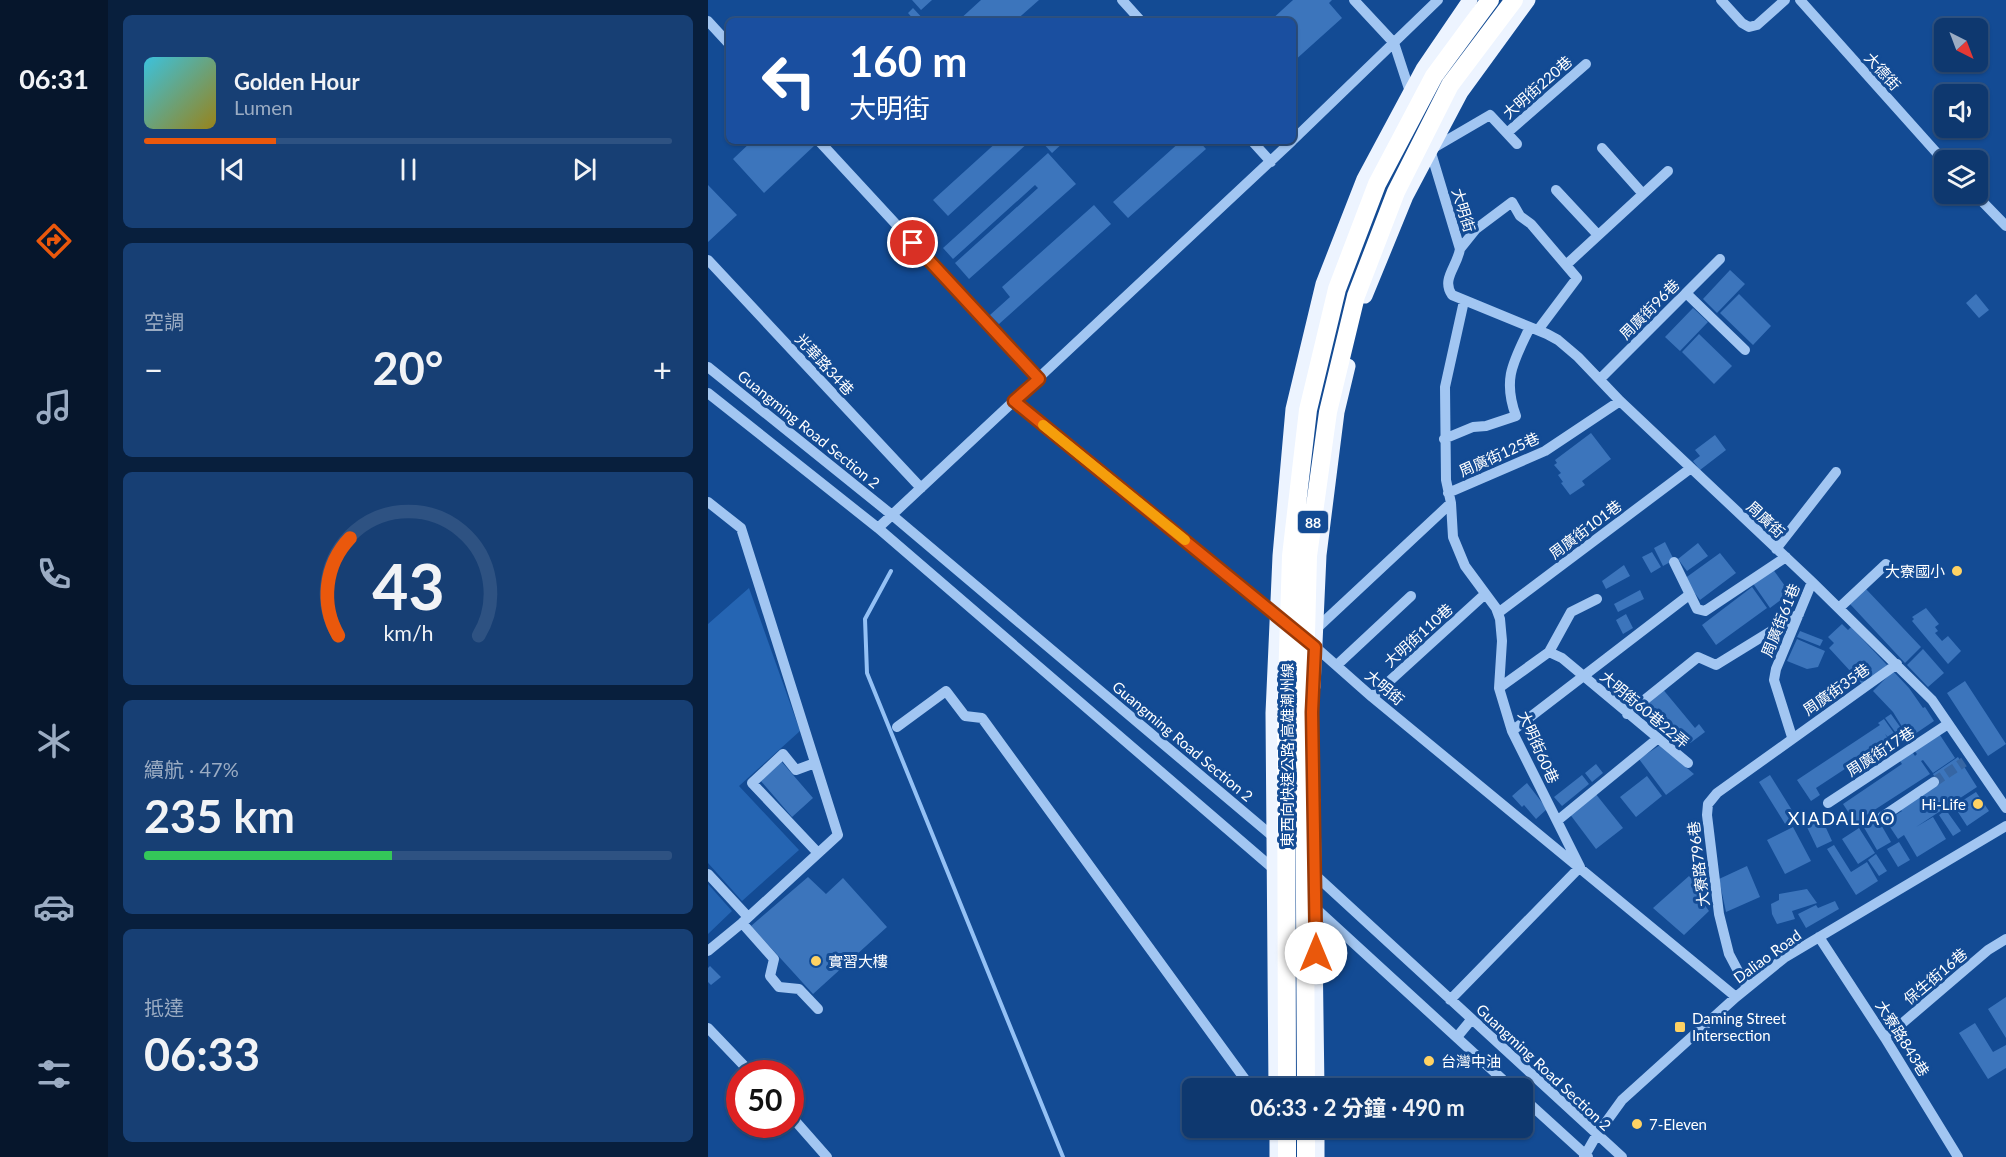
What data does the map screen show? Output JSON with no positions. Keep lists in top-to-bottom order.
{
  "streets": {
    "highway": ["88", "東西向快速公路 高雄潮州線"],
    "street": [
      "大德街",
      "大明街220巷",
      "大明街",
      "周廣街96巷",
      "光華路34巷",
      "Guangming Road Section 2",
      "周廣街125巷",
      "周廣街",
      "周廣街101巷",
      "周廣街61巷",
      "大明街110巷",
      "周廣街35巷",
      "大明街60巷22弄",
      "大明街60巷",
      "周廣街17巷",
      "大寮路796巷",
      "Daliao Road",
      "保生街16巷",
      "大寮路843巷"
    ]
  },
  "crossings": [
    ["大明街220巷", "大明街"],
    ["大明街", "周廣街"],
    ["大明街", "大明街110巷"],
    ["大明街", "大明街60巷"],
    ["大明街", "Daliao Road"],
    ["周廣街96巷", "周廣街"],
    ["Guangming Road Section 2", "Daliao Road"],
    ["周廣街125巷", "周廣街"],
    ["周廣街", "周廣街101巷"],
    ["周廣街", "周廣街61巷"],
    ["周廣街", "周廣街35巷"],
    ["周廣街", "周廣街17巷"],
    ["周廣街101巷", "大明街60巷"],
    ["周廣街61巷", "周廣街35巷"],
    ["周廣街61巷", "大寮路796巷"],
    ["周廣街35巷", "大寮路796巷"],
    ["大明街60巷22弄", "大明街60巷"],
    ["大寮路796巷", "Daliao Road"],
    ["Daliao Road", "大寮路843巷"],
    ["保生街16巷", "大寮路843巷"]
  ],
  "districts": ["XIADALIAO"],
  "places": {
    "other": [
      "大寮國小",
      "Hi-Life",
      "實習大樓",
      "台灣中油",
      "7-Eleven"
    ],
    "transit": ["Daming Street Intersection"]
  },
  "north": "bottom right",
  "page": {
    "tabs": "06:31",
    "turn": ["160 m", "大明街"],
    "song": ["Golden Hour", "Lumen"],
    "tile": [
      "空調",
      ["續航 · 47%", "235 km"],
      ["抵達", "06:33"]
    ],
    "heat": ["−", "20°", "+"],
    "limit": "50",
    "trip": "06:33 · 2 分鐘 · 490 m",
    "gauge": ["43", "km/h"]
  }
}
